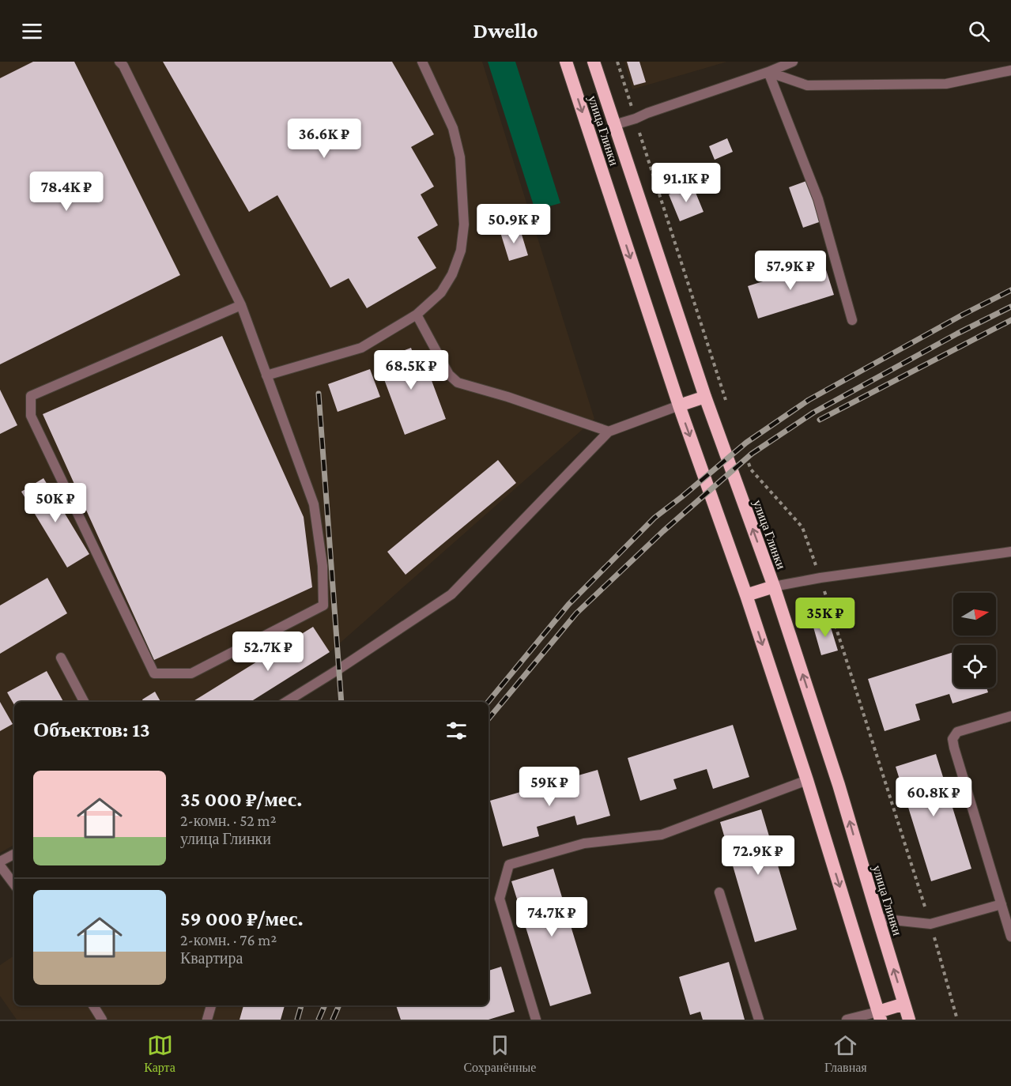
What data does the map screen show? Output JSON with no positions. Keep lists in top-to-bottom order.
{
  "streets": {
    "highway": ["улица Глинки"]
  },
  "north": "right",
  "page": {
    "header": "Dwello",
    "price": [
      "36.6K ₽",
      "91.1K ₽",
      "78.4K ₽",
      "50.9K ₽",
      "57.9K ₽",
      "68.5K ₽",
      "50K ₽",
      "35K ₽",
      "52.7K ₽",
      "59K ₽",
      "60.8K ₽",
      "72.9K ₽",
      "74.7K ₽"
    ],
    "heading": "Объектов: 13",
    "list": [
      {
        "name": "35 000 ₽/мес.",
        "note": "2-комн. · 52 m² · улица Глинки"
      },
      {
        "name": "59 000 ₽/мес.",
        "note": "2-комн. · 76 m² · Квартира"
      }
    ],
    "tabs": ["Карта", "Сохранённые", "Главная"]
  }
}
